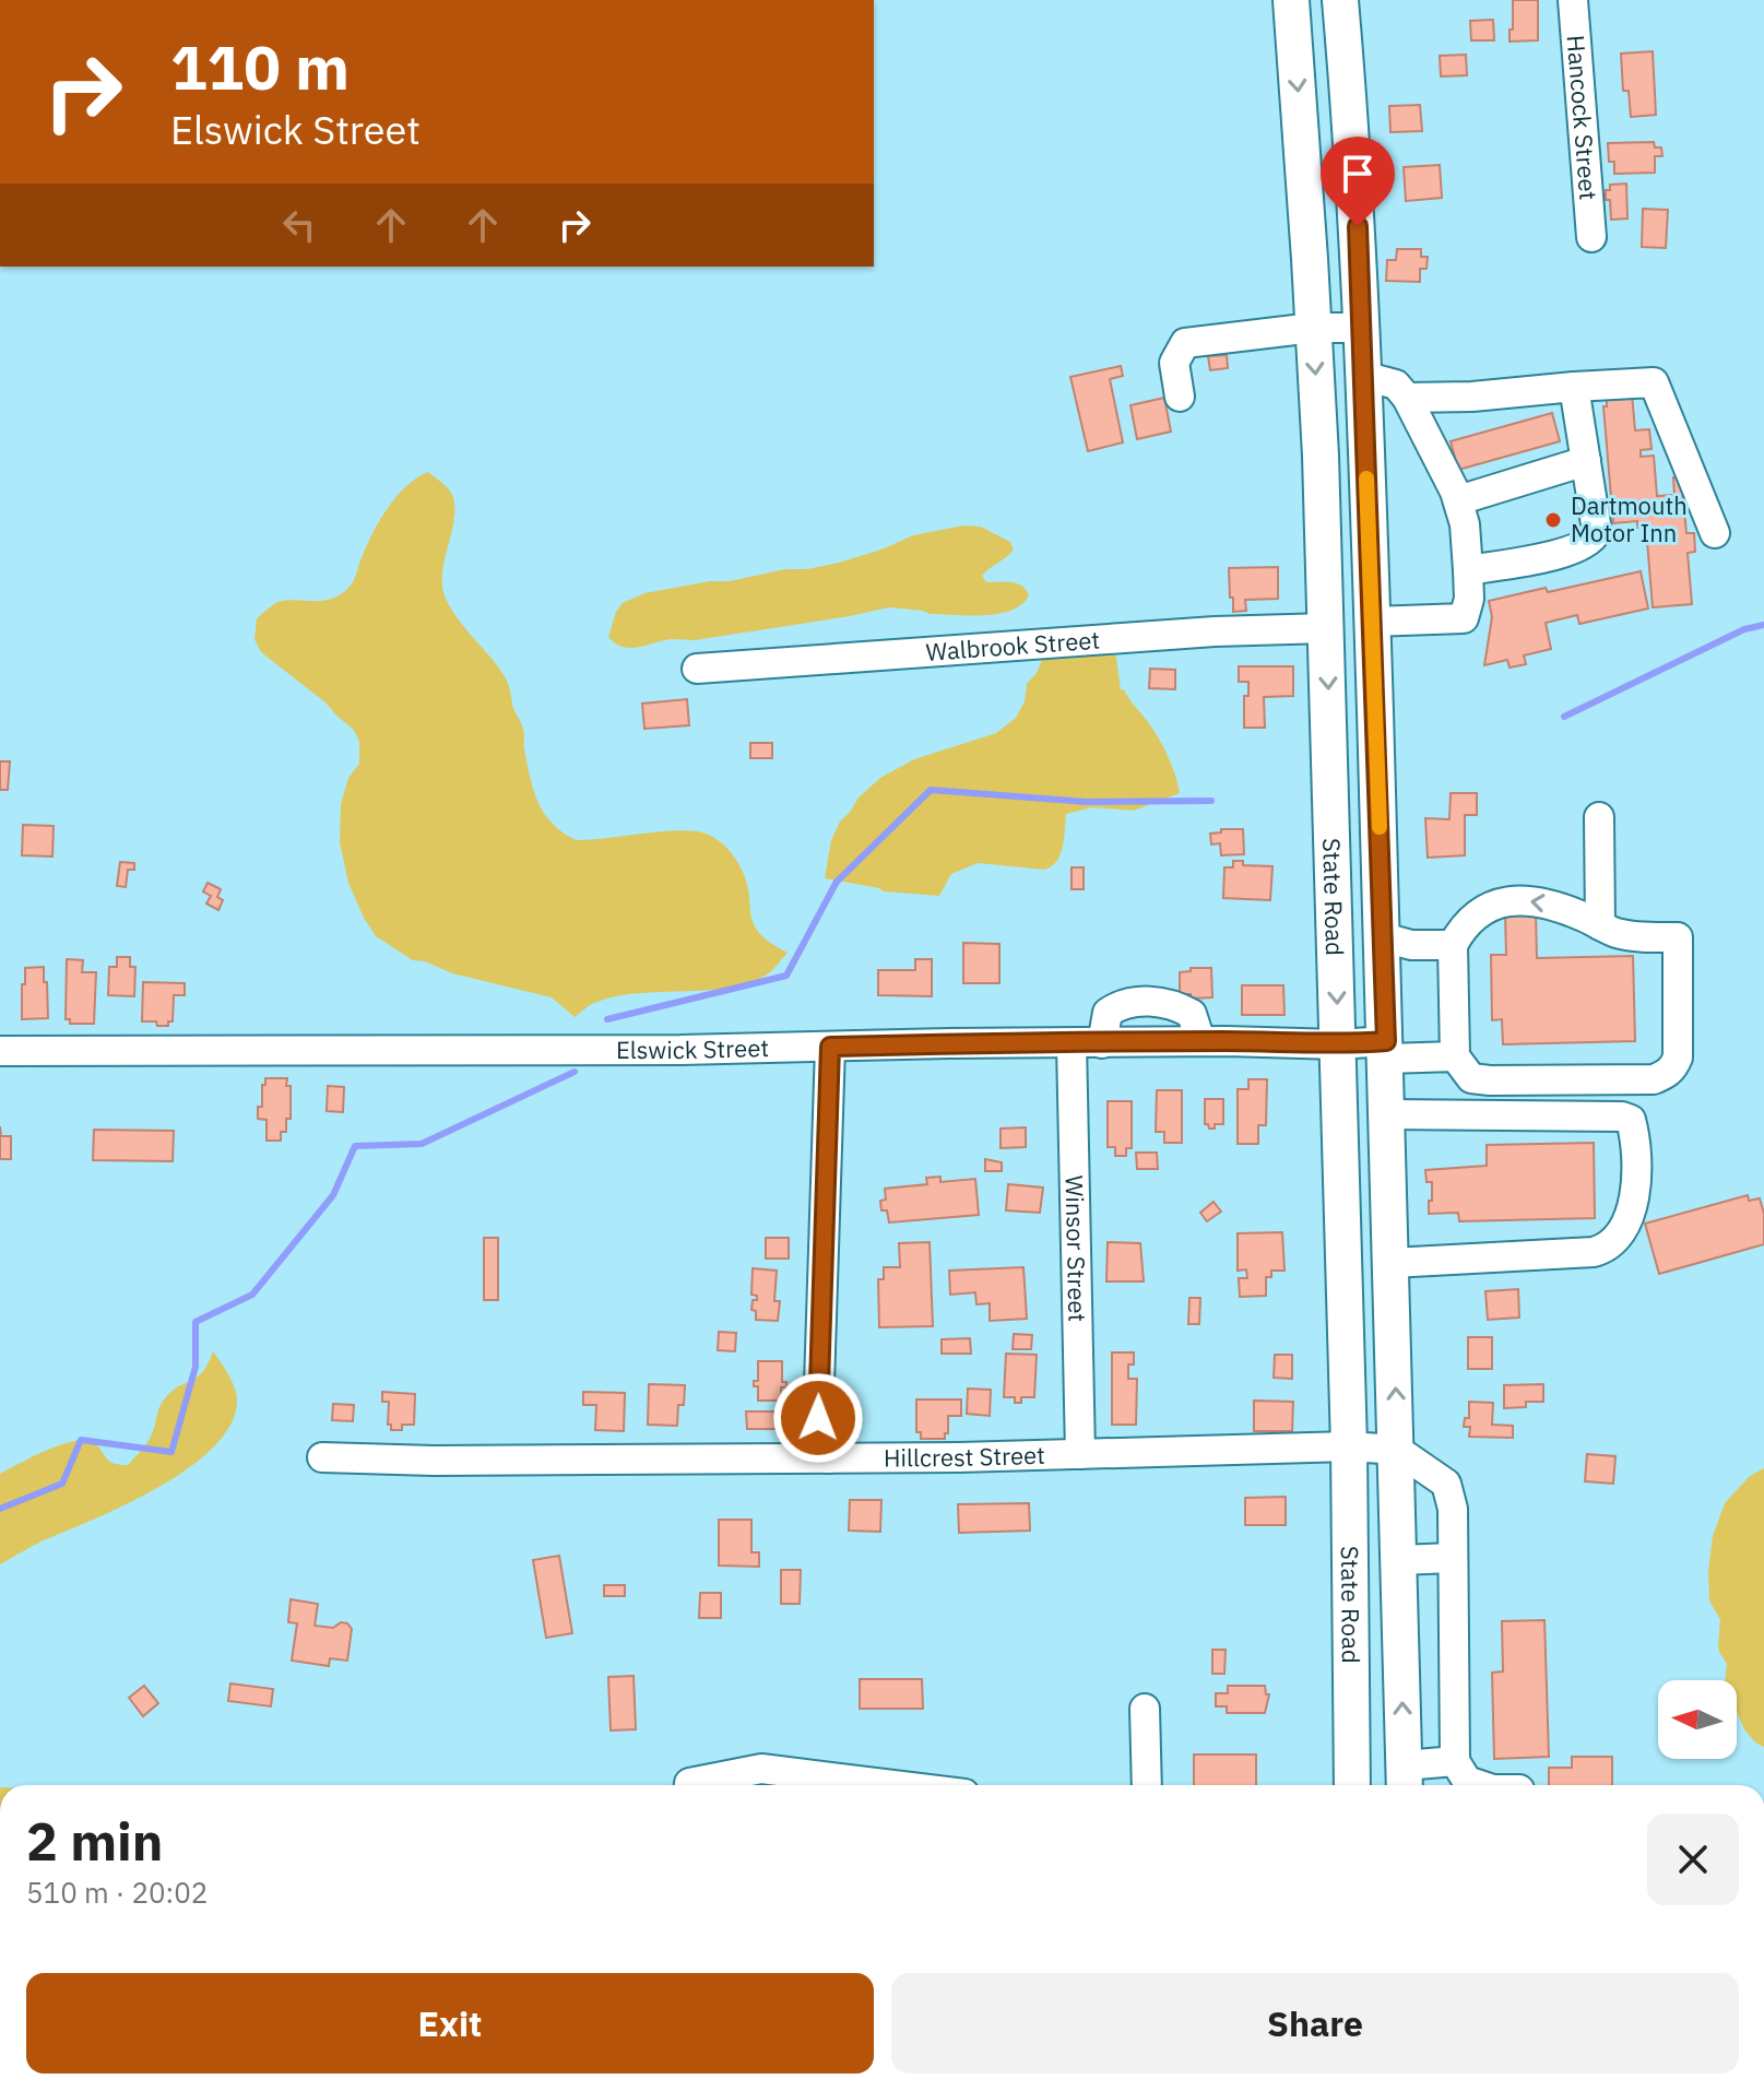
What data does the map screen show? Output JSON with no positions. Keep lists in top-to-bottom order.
{
  "streets": {
    "main road": ["State Road"],
    "street": [
      "Hancock Street",
      "Walbrook Street",
      "Elswick Street",
      "Winsor Street",
      "Hillcrest Street"
    ]
  },
  "crossings": [
    ["Walbrook Street", "State Road"],
    ["State Road", "Elswick Street"],
    ["State Road", "Hillcrest Street"],
    ["Elswick Street", "Winsor Street"],
    ["Winsor Street", "Hillcrest Street"]
  ],
  "places": ["Dartmouth Motor Inn"],
  "north": "left",
  "page": {
    "turn": ["110 m", "Elswick Street"],
    "heading": ["2 min", "510 m · 20:02"],
    "buttons": ["Exit", "Share"]
  }
}
